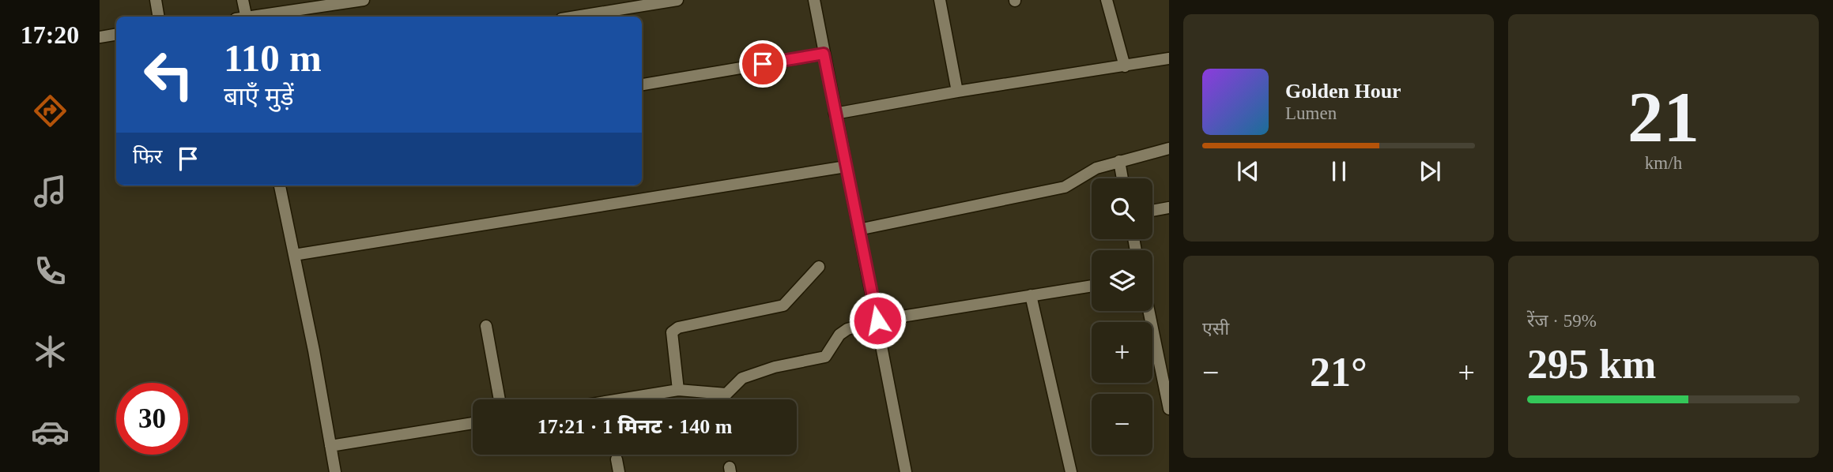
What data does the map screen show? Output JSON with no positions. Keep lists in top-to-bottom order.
{
  "page": {
    "tabs": "17:20",
    "tile": [
      ["21", "km/h"],
      "एसी",
      ["रेंज · 59%", "295 km"]
    ],
    "turn": ["110 m", "बाएँ मुड़ें"],
    "song": ["Golden Hour", "Lumen"],
    "then": "फिर",
    "map_buttons": ["+", "−"],
    "heat": ["−", "21°", "+"],
    "limit": "30",
    "trip": "17:21 · 1 मिनट · 140 m"
  }
}
